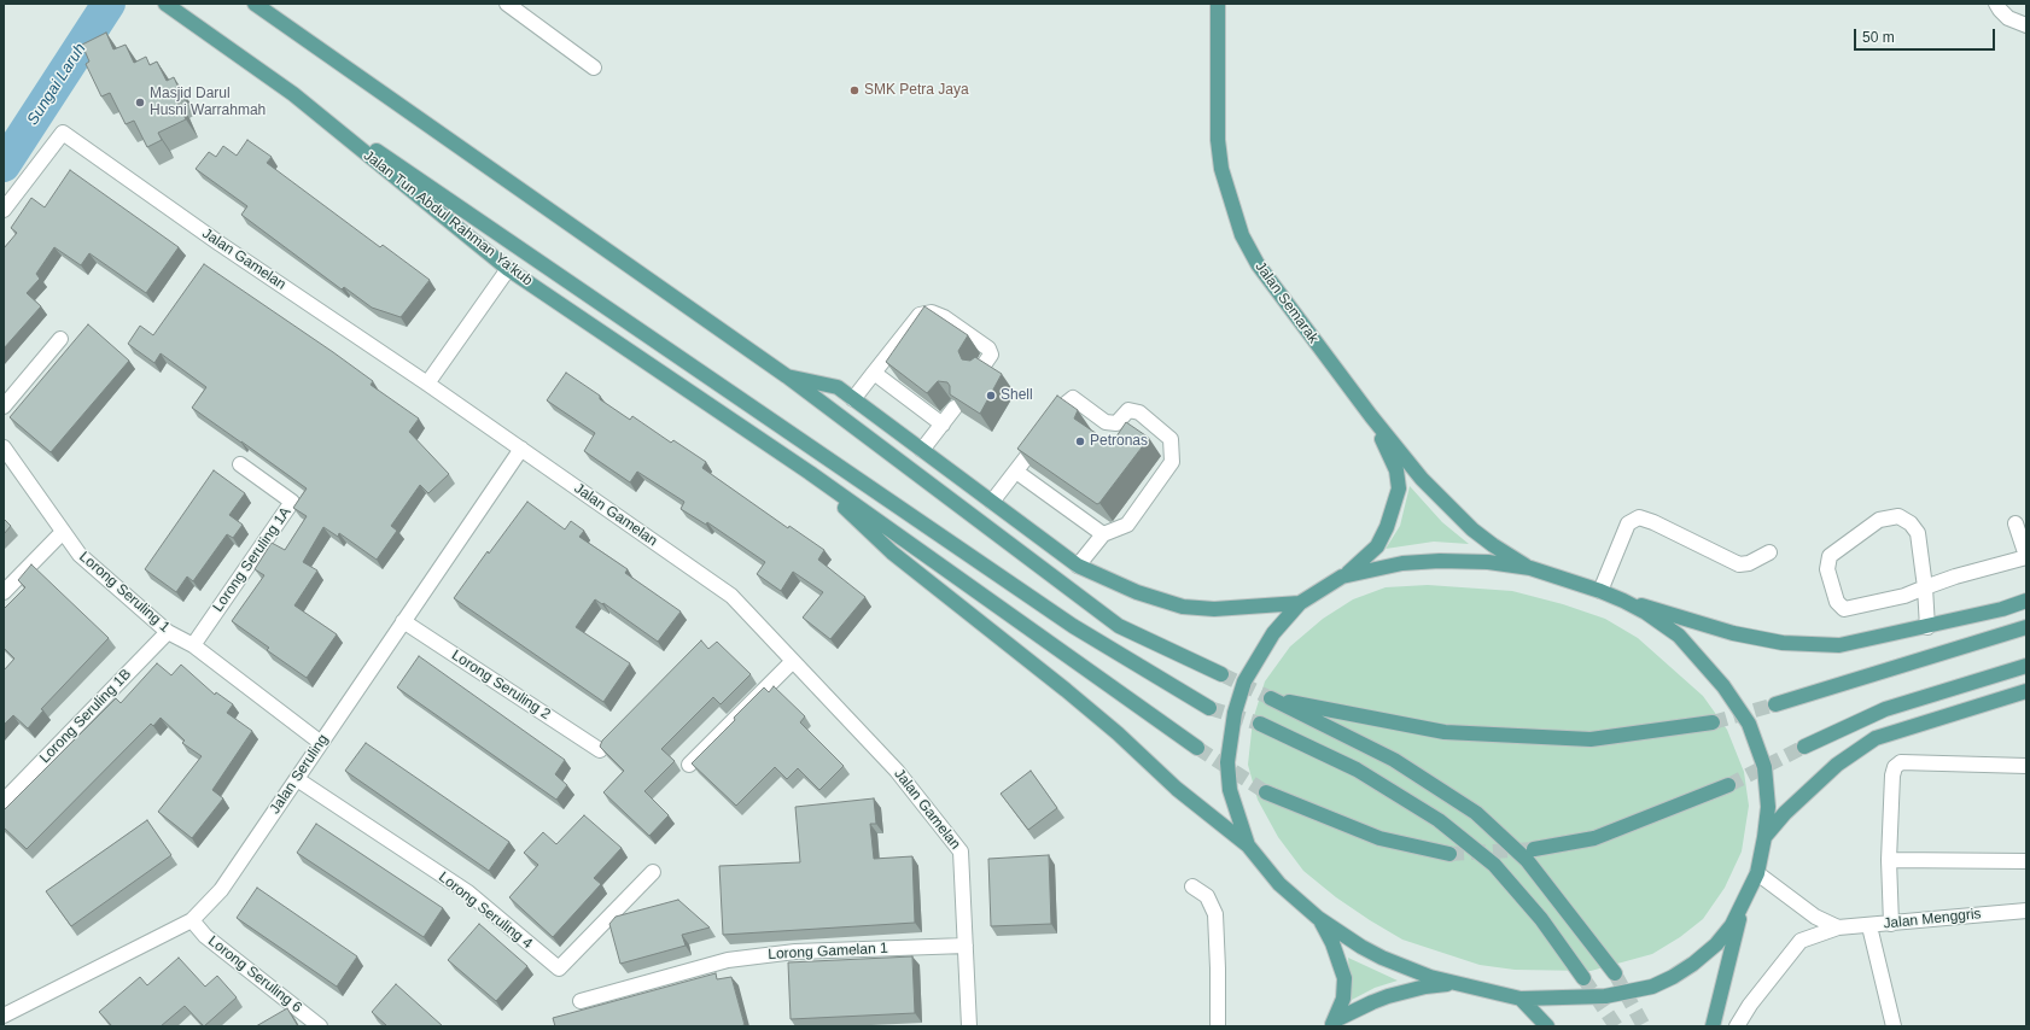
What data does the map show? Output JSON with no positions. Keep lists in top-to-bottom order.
{
  "streets": {
    "main road": ["Jalan Tun Abdul Rahman Ya'kub", "Jalan Semarak"],
    "street": [
      "Jalan Gamelan",
      "Lorong Seruling 1A",
      "Lorong Seruling 1",
      "Lorong Seruling 2",
      "Lorong Seruling 1B",
      "Jalan Seruling",
      "Lorong Seruling 4",
      "Jalan Menggris",
      "Lorong Gamelan 1",
      "Lorong Seruling 6"
    ]
  },
  "crossings": [
    ["Jalan Gamelan", "Jalan Seruling"],
    ["Jalan Gamelan", "Lorong Gamelan 1"],
    ["Lorong Seruling 1A", "Lorong Seruling 1"],
    ["Lorong Seruling 1", "Lorong Seruling 1B"],
    ["Lorong Seruling 1", "Jalan Seruling"],
    ["Lorong Seruling 2", "Jalan Seruling"],
    ["Jalan Seruling", "Lorong Seruling 4"],
    ["Jalan Seruling", "Lorong Seruling 6"]
  ],
  "water": ["Sungai Laruh"],
  "places": [
    "SMK Petra Jaya",
    "Masjid Darul Husni Warrahmah",
    "Shell",
    "Petronas"
  ],
  "scale_bar": "50 m"
}
